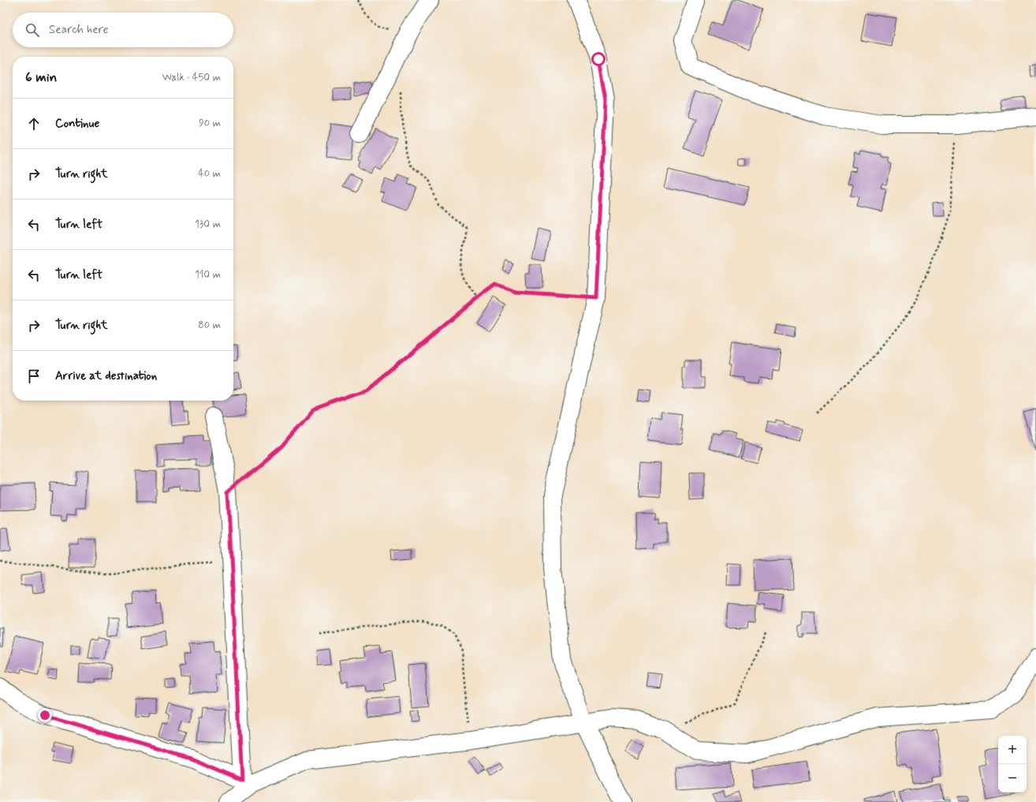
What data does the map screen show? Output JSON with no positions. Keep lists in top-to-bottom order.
{
  "page": {
    "search": "Search here",
    "heading": ["6 min", "Walk · 450 m"],
    "list": [
      ["Continue", "90 m"],
      ["Turn right", "40 m"],
      ["Turn left", "130 m"],
      ["Turn left", "110 m"],
      ["Turn right", "80 m"],
      "Arrive at destination"
    ],
    "map_buttons": ["+", "−"]
  }
}
